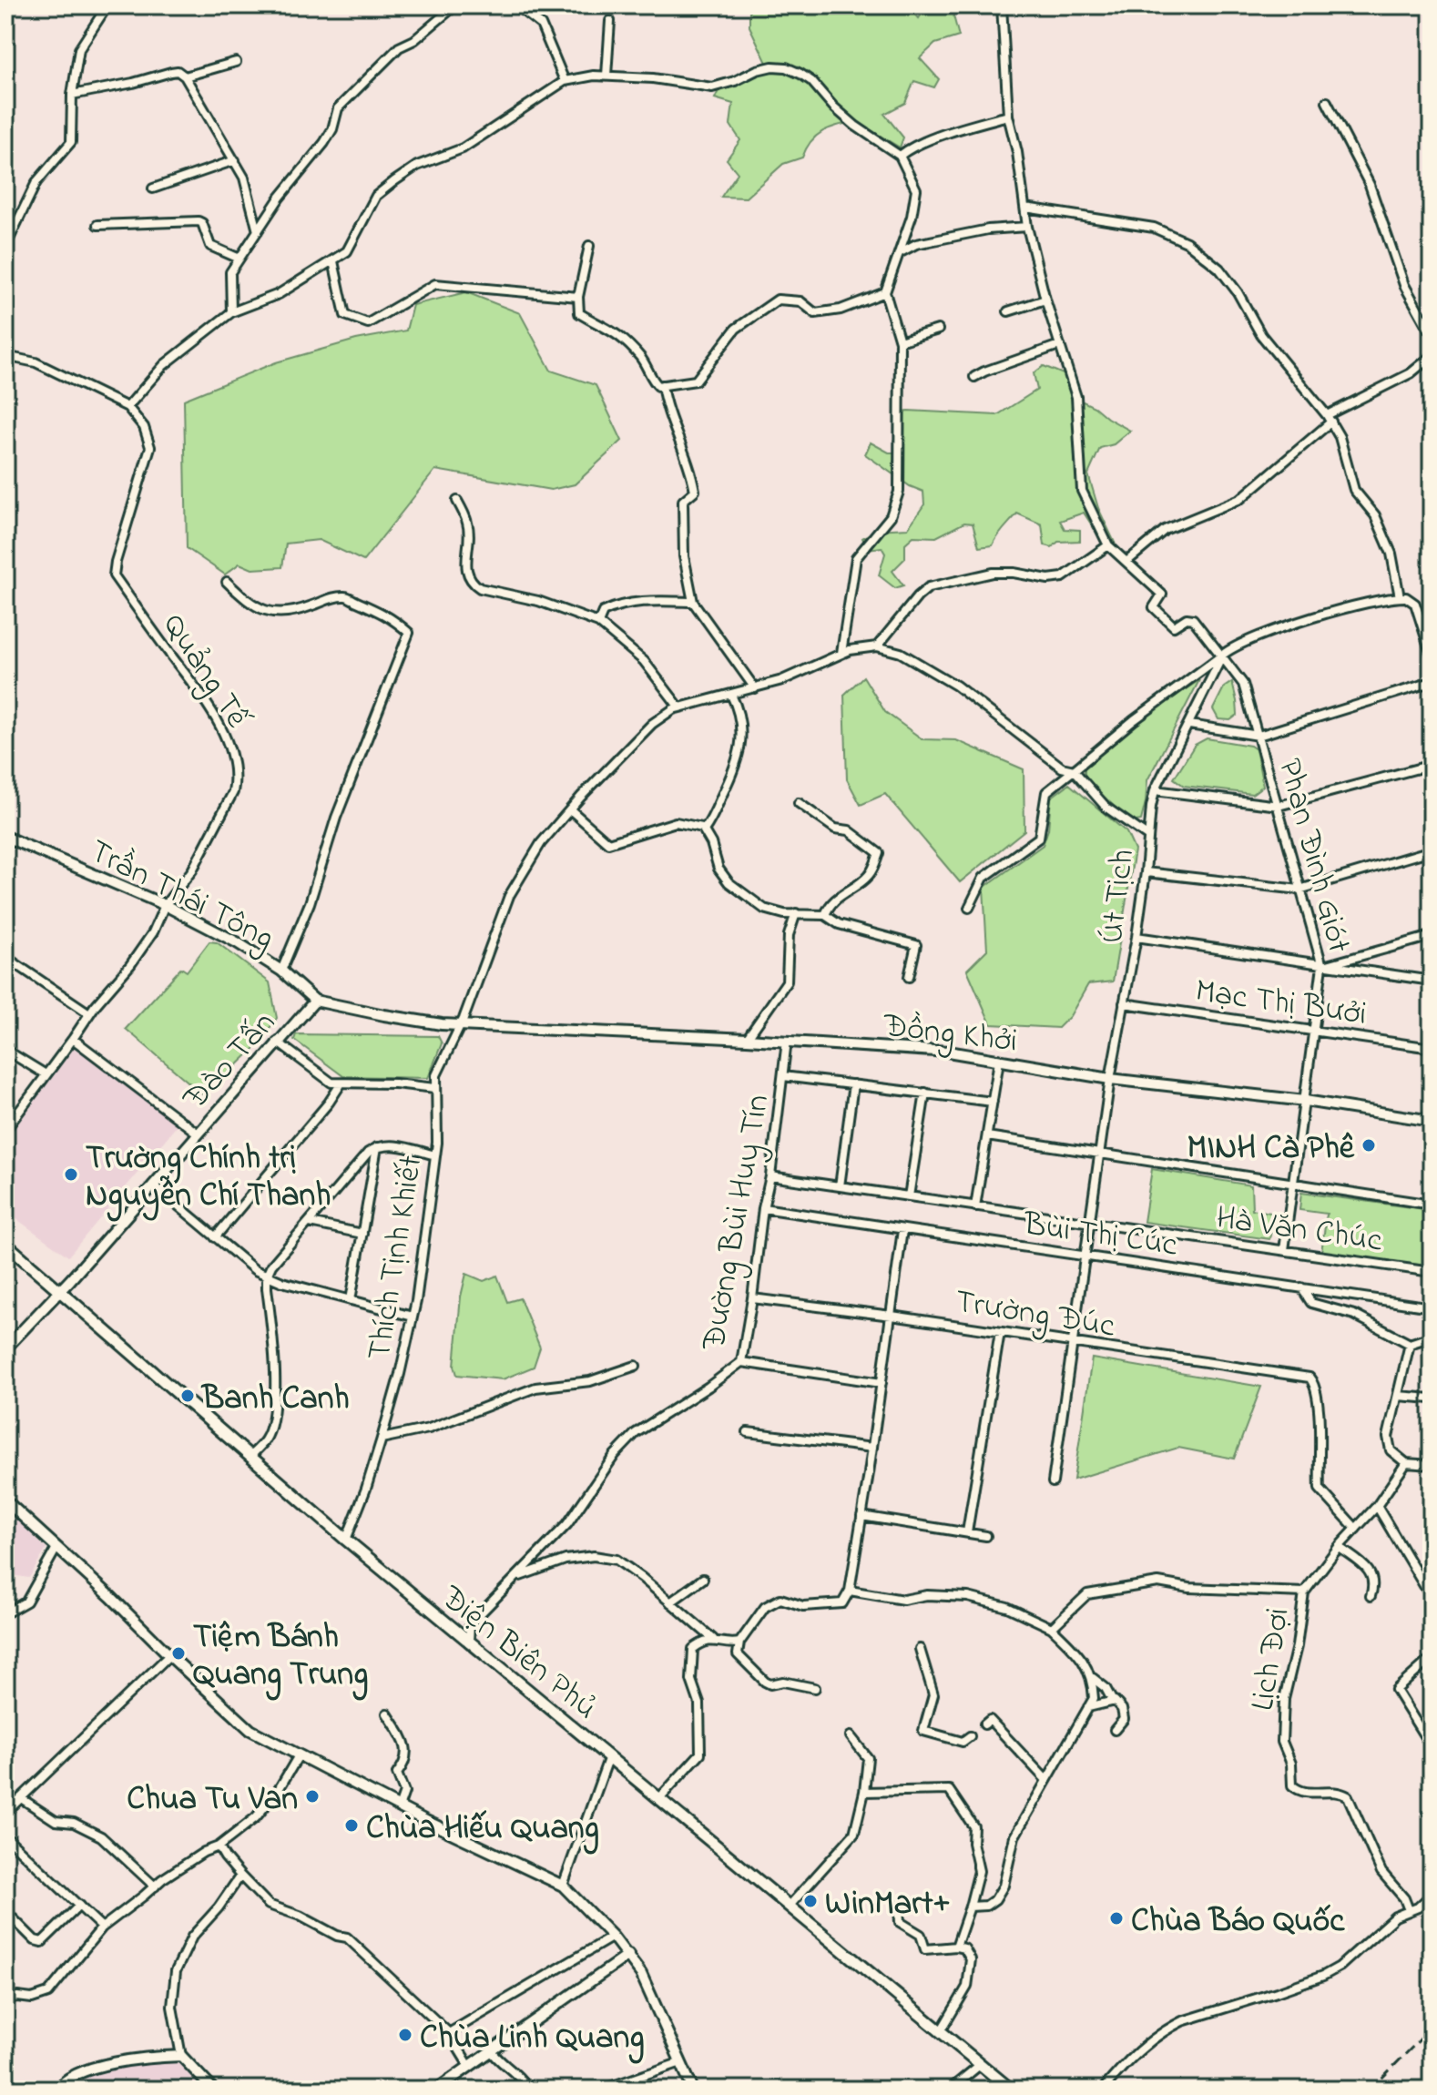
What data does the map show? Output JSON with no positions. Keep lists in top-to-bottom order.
{
  "streets": {
    "main road": ["Điện Biên Phủ"],
    "street": [
      "Quảng Tế",
      "Phan Đình Giót",
      "Trần Thái Tông",
      "Út Tịch",
      "Mạc Thị Bưởi",
      "Đồng Khởi",
      "Đào Tấn",
      "Đường Bùi Huy Tín",
      "Hà Văn Chúc",
      "Bùi Thị Cúc",
      "Thích Tịnh Khiết",
      "Trường Đúc",
      "Lịch Đợi"
    ]
  },
  "crossings": [
    ["Quảng Tế", "Trần Thái Tông"],
    ["Phan Đình Giót", "Út Tịch"],
    ["Phan Đình Giót", "Mạc Thị Bưởi"],
    ["Phan Đình Giót", "Đồng Khởi"],
    ["Phan Đình Giót", "Hà Văn Chúc"],
    ["Trần Thái Tông", "Đồng Khởi"],
    ["Trần Thái Tông", "Đào Tấn"],
    ["Trần Thái Tông", "Thích Tịnh Khiết"],
    ["Út Tịch", "Mạc Thị Bưởi"],
    ["Út Tịch", "Đồng Khởi"],
    ["Út Tịch", "Hà Văn Chúc"],
    ["Út Tịch", "Bùi Thị Cúc"],
    ["Út Tịch", "Trường Đúc"],
    ["Đồng Khởi", "Đường Bùi Huy Tín"],
    ["Đồng Khởi", "Thích Tịnh Khiết"],
    ["Đào Tấn", "Điện Biên Phủ"],
    ["Đường Bùi Huy Tín", "Hà Văn Chúc"],
    ["Đường Bùi Huy Tín", "Bùi Thị Cúc"],
    ["Đường Bùi Huy Tín", "Trường Đúc"],
    ["Đường Bùi Huy Tín", "Điện Biên Phủ"],
    ["Thích Tịnh Khiết", "Điện Biên Phủ"],
    ["Trường Đúc", "Lịch Đợi"]
  ],
  "places": [
    "MINH Cà Phê",
    "Trường Chính trị Nguyễn Chí Thanh",
    "Banh Canh",
    "Tiệm Bánh Quang Trung",
    "Chua Tu Van",
    "Chùa Hiếu Quang",
    "WinMart+",
    "Chùa Báo Quốc",
    "Chùa Linh Quang"
  ]
}
